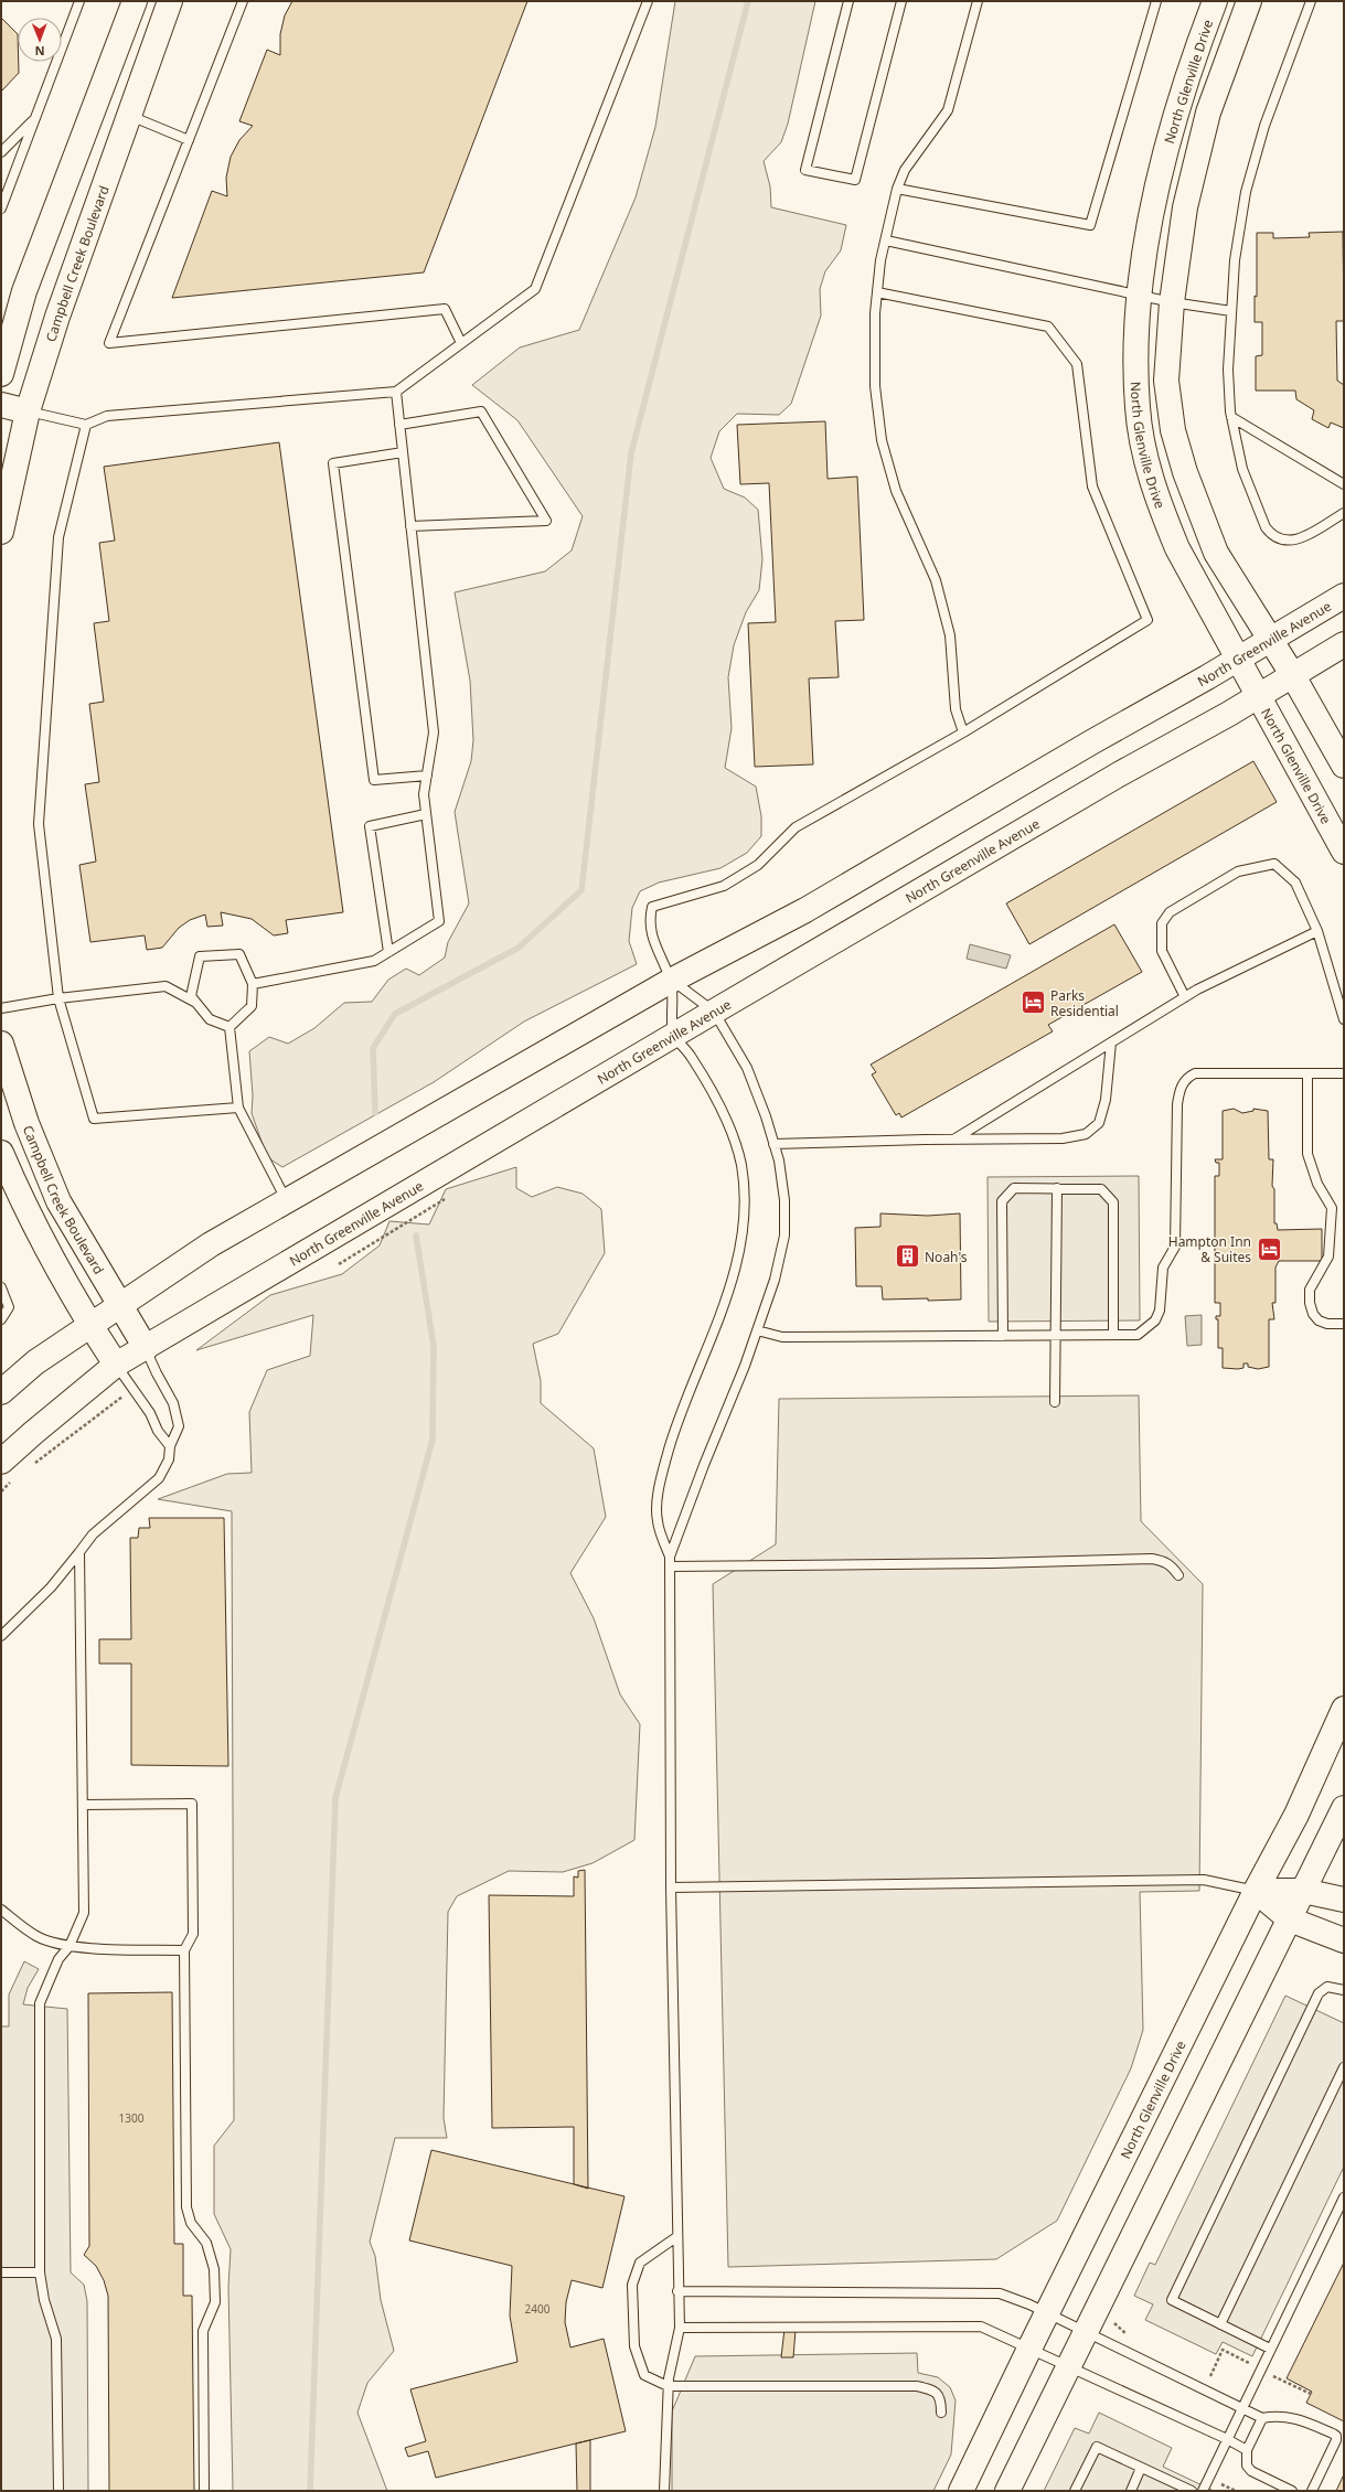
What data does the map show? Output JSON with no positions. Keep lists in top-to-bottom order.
{
  "streets": {
    "street": ["North Glenville Drive", "Campbell Creek Boulevard", "North Greenville Avenue"]
  },
  "crossings": [
    ["North Glenville Drive", "North Greenville Avenue"],
    ["Campbell Creek Boulevard", "North Greenville Avenue"]
  ],
  "places": {
    "hotel": ["Parks Residential", "Hampton Inn & Suites"],
    "building": ["Noah's"]
  },
  "house_numbers": ["1300", "2400"],
  "north": "bottom"
}
